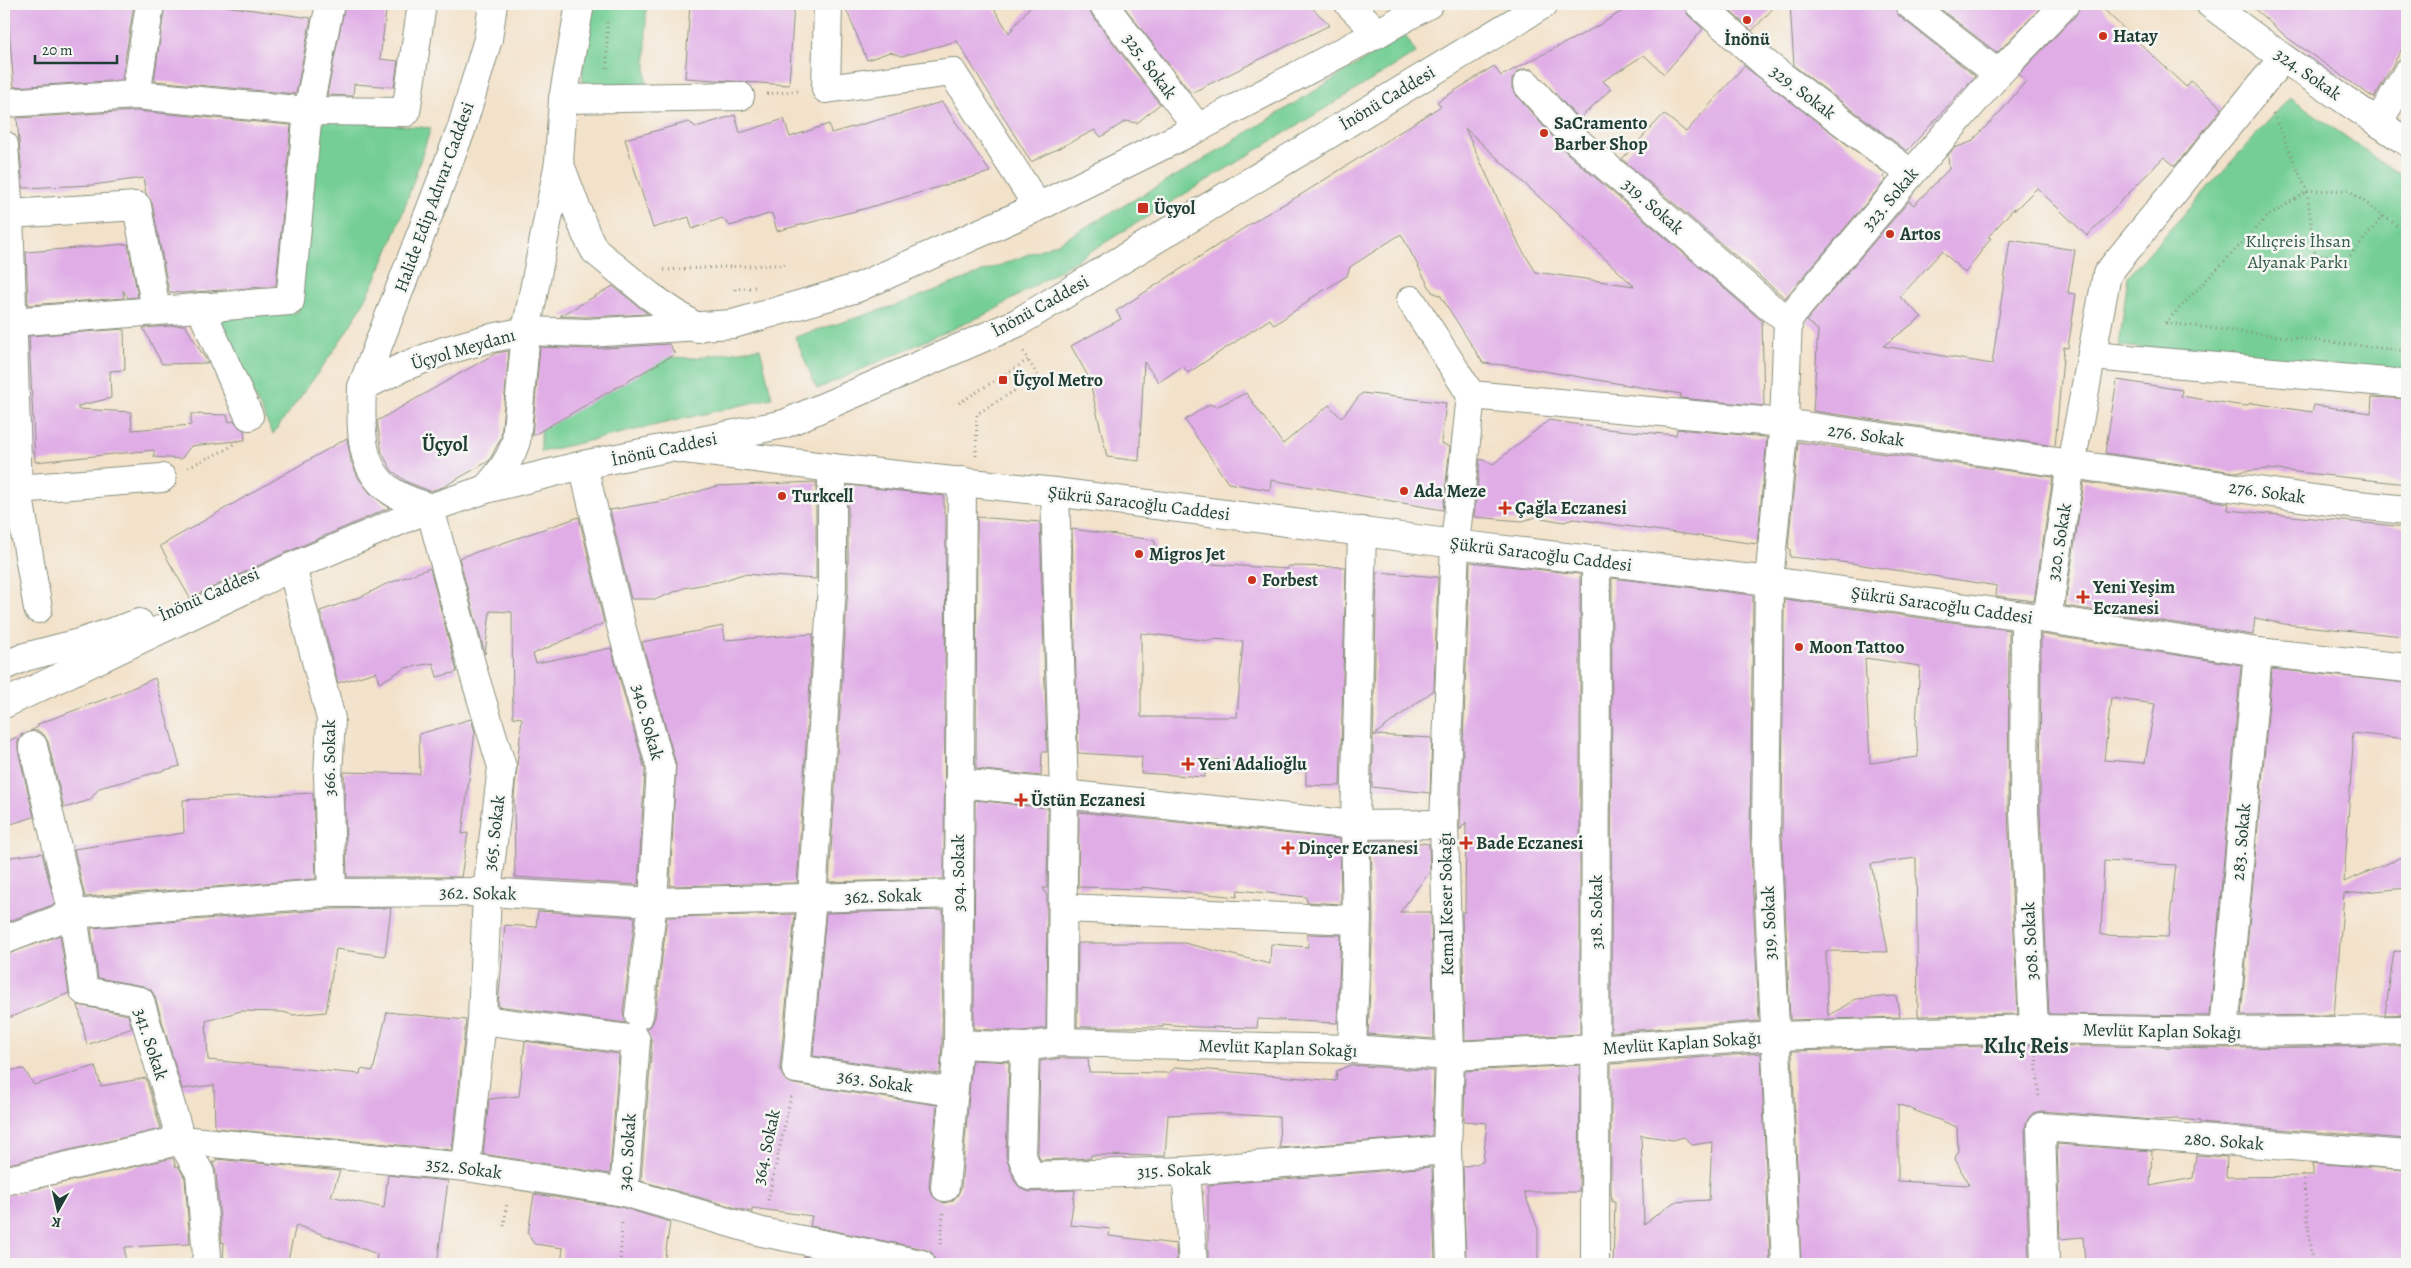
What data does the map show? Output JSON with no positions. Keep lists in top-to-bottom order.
{
  "streets": {
    "street": [
      "325. Sokak",
      "324. Sokak",
      "329. Sokak",
      "İnönü Caddesi",
      "Halide Edip Adıvar Caddesi",
      "323. Sokak",
      "319. Sokak",
      "Üçyol Meydanı",
      "276. Sokak",
      "Şükrü Saracoğlu Caddesi",
      "320. Sokak",
      "340. Sokak",
      "366. Sokak",
      "365. Sokak",
      "283. Sokak",
      "304. Sokak",
      "362. Sokak",
      "Kemal Keser Sokağı",
      "318. Sokak",
      "308. Sokak",
      "Mevlüt Kaplan Sokağı",
      "341. Sokak",
      "363. Sokak",
      "280. Sokak",
      "352. Sokak",
      "315. Sokak"
    ],
    "path": ["364. Sokak"]
  },
  "crossings": [
    ["324. Sokak", "320. Sokak"],
    ["329. Sokak", "323. Sokak"],
    ["İnönü Caddesi", "Üçyol Meydanı"],
    ["İnönü Caddesi", "Şükrü Saracoğlu Caddesi"],
    ["İnönü Caddesi", "340. Sokak"],
    ["İnönü Caddesi", "366. Sokak"],
    ["İnönü Caddesi", "365. Sokak"],
    ["Halide Edip Adıvar Caddesi", "Üçyol Meydanı"],
    ["323. Sokak", "319. Sokak"],
    ["319. Sokak", "276. Sokak"],
    ["319. Sokak", "Şükrü Saracoğlu Caddesi"],
    ["319. Sokak", "Mevlüt Kaplan Sokağı"],
    ["276. Sokak", "320. Sokak"],
    ["Şükrü Saracoğlu Caddesi", "320. Sokak"],
    ["Şükrü Saracoğlu Caddesi", "283. Sokak"],
    ["Şükrü Saracoğlu Caddesi", "304. Sokak"],
    ["Şükrü Saracoğlu Caddesi", "Kemal Keser Sokağı"],
    ["Şükrü Saracoğlu Caddesi", "318. Sokak"],
    ["Şükrü Saracoğlu Caddesi", "308. Sokak"],
    ["320. Sokak", "308. Sokak"],
    ["340. Sokak", "362. Sokak"],
    ["340. Sokak", "352. Sokak"],
    ["366. Sokak", "362. Sokak"],
    ["365. Sokak", "362. Sokak"],
    ["365. Sokak", "352. Sokak"],
    ["283. Sokak", "Mevlüt Kaplan Sokağı"],
    ["304. Sokak", "362. Sokak"],
    ["304. Sokak", "Mevlüt Kaplan Sokağı"],
    ["304. Sokak", "363. Sokak"],
    ["362. Sokak", "341. Sokak"],
    ["Kemal Keser Sokağı", "Mevlüt Kaplan Sokağı"],
    ["Kemal Keser Sokağı", "315. Sokak"],
    ["318. Sokak", "Mevlüt Kaplan Sokağı"],
    ["308. Sokak", "Mevlüt Kaplan Sokağı"],
    ["Mevlüt Kaplan Sokağı", "315. Sokak"],
    ["341. Sokak", "352. Sokak"],
    ["363. Sokak", "364. Sokak"],
    ["364. Sokak", "352. Sokak"]
  ],
  "districts": ["Üçyol", "Kılıç Reis"],
  "parks": ["Kılıçreis İhsan Alyanak Parkı"],
  "places": {
    "other": [
      "İnönü",
      "Hatay",
      "SaCramento Barber Shop",
      "Artos",
      "Ada Meze",
      "Turkcell",
      "Migros Jet",
      "Forbest",
      "Moon Tattoo"
    ],
    "transit": ["Üçyol", "Üçyol Metro"],
    "health": [
      "Çağla Eczanesi",
      "Yeni Yeşim Eczanesi",
      "Yeni Adalioğlu",
      "Üstün Eczanesi",
      "Bade Eczanesi",
      "Dinçer Eczanesi"
    ]
  },
  "scale_bar": "20 m",
  "north": "bottom"
}
